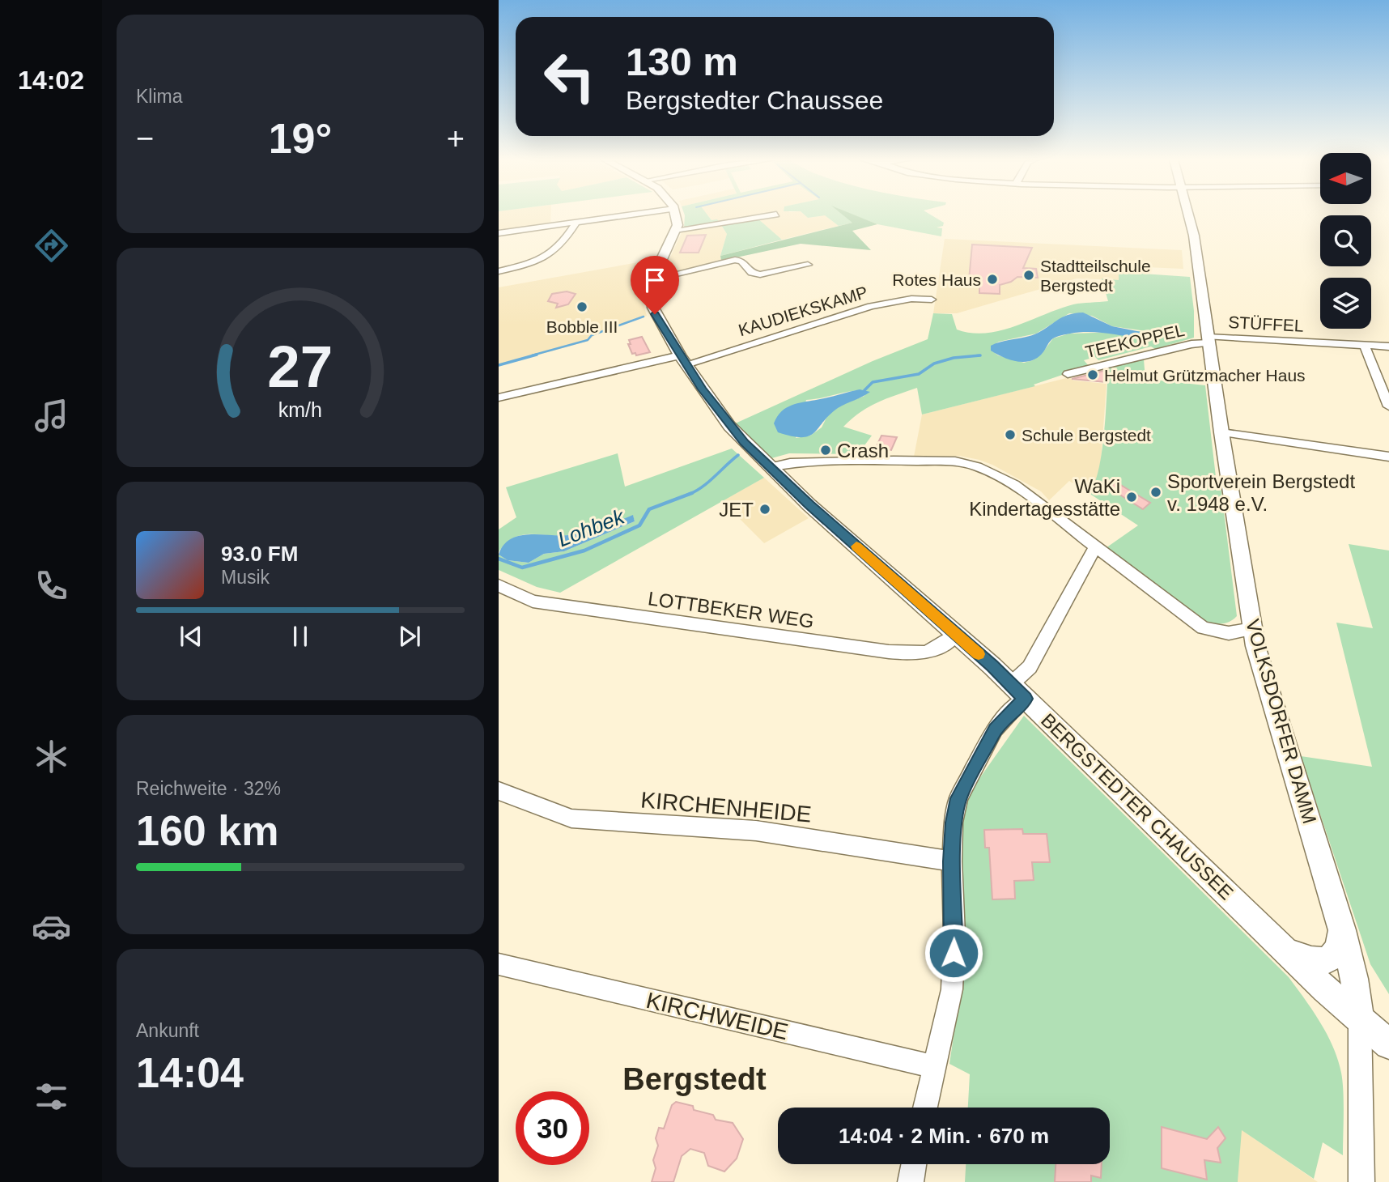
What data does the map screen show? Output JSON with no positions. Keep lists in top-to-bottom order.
{
  "streets": {
    "main road": ["VOLKSDORFER DAMM", "BERGSTEDTER CHAUSSEE"],
    "street": [
      "KAUDIEKSKAMP",
      "STÜFFEL",
      "TEEKOPPEL",
      "LOTTBEKER WEG",
      "KIRCHENHEIDE",
      "KIRCHWEIDE"
    ]
  },
  "crossings": [
    ["KAUDIEKSKAMP", "BERGSTEDTER CHAUSSEE"],
    ["STÜFFEL", "TEEKOPPEL"],
    ["STÜFFEL", "VOLKSDORFER DAMM"],
    ["TEEKOPPEL", "VOLKSDORFER DAMM"],
    ["LOTTBEKER WEG", "BERGSTEDTER CHAUSSEE"],
    ["VOLKSDORFER DAMM", "BERGSTEDTER CHAUSSEE"]
  ],
  "districts": ["Bergstedt"],
  "water": ["Lohbek"],
  "places": [
    "Stadtteilschule Bergstedt",
    "Rotes Haus",
    "Bobble III",
    "Helmut Grützmacher Haus",
    "Schule Bergstedt",
    "Crash",
    "Sportverein Bergstedt v. 1948 e.V.",
    "WaKi Kindertagesstätte",
    "JET"
  ],
  "north": "left",
  "page": {
    "tabs": "14:02",
    "tile": [
      "Klima",
      ["Reichweite · 32%", "160 km"],
      ["Ankunft", "14:04"]
    ],
    "turn": ["130 m", "Bergstedter Chaussee"],
    "heat": ["−", "19°", "+"],
    "song": ["93.0 FM", "Musik"],
    "limit": "30",
    "trip": "14:04 · 2 Min. · 670 m",
    "gauge": ["27", "km/h"]
  }
}
